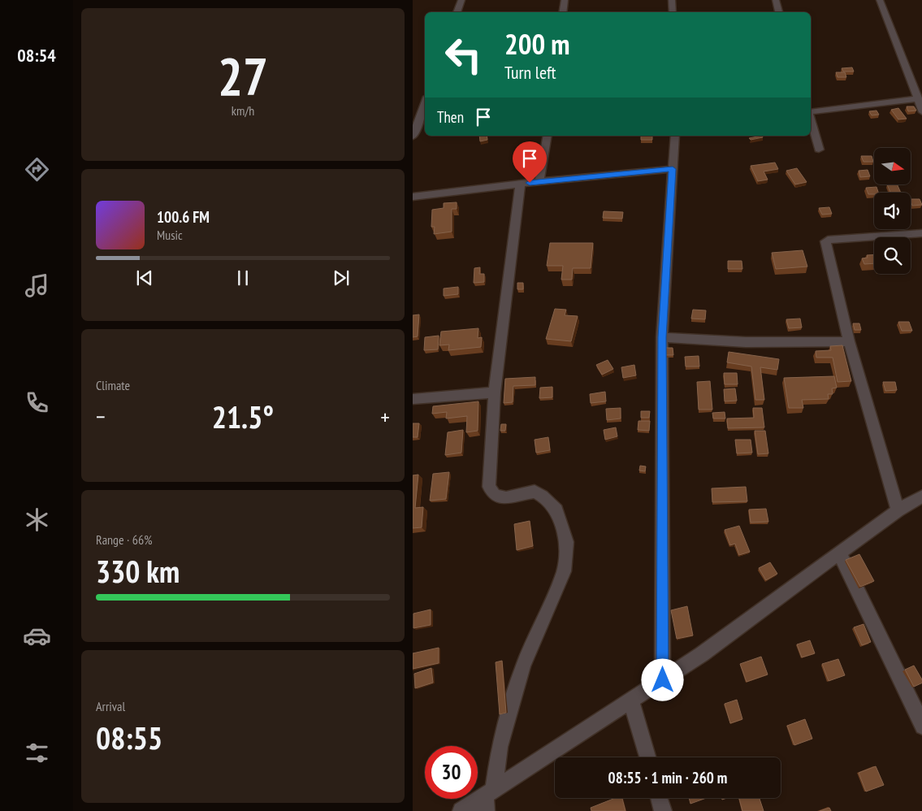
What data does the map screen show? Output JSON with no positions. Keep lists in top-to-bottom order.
{
  "north": "right",
  "page": {
    "tabs": "08:54",
    "tile": [
      ["27", "km/h"],
      "Climate",
      ["Range · 66%", "330 km"],
      ["Arrival", "08:55"]
    ],
    "turn": ["200 m", "Turn left"],
    "then": "Then",
    "song": ["100.6 FM", "Music"],
    "heat": ["−", "21.5°", "+"],
    "limit": "30",
    "trip": "08:55 · 1 min · 260 m"
  }
}
